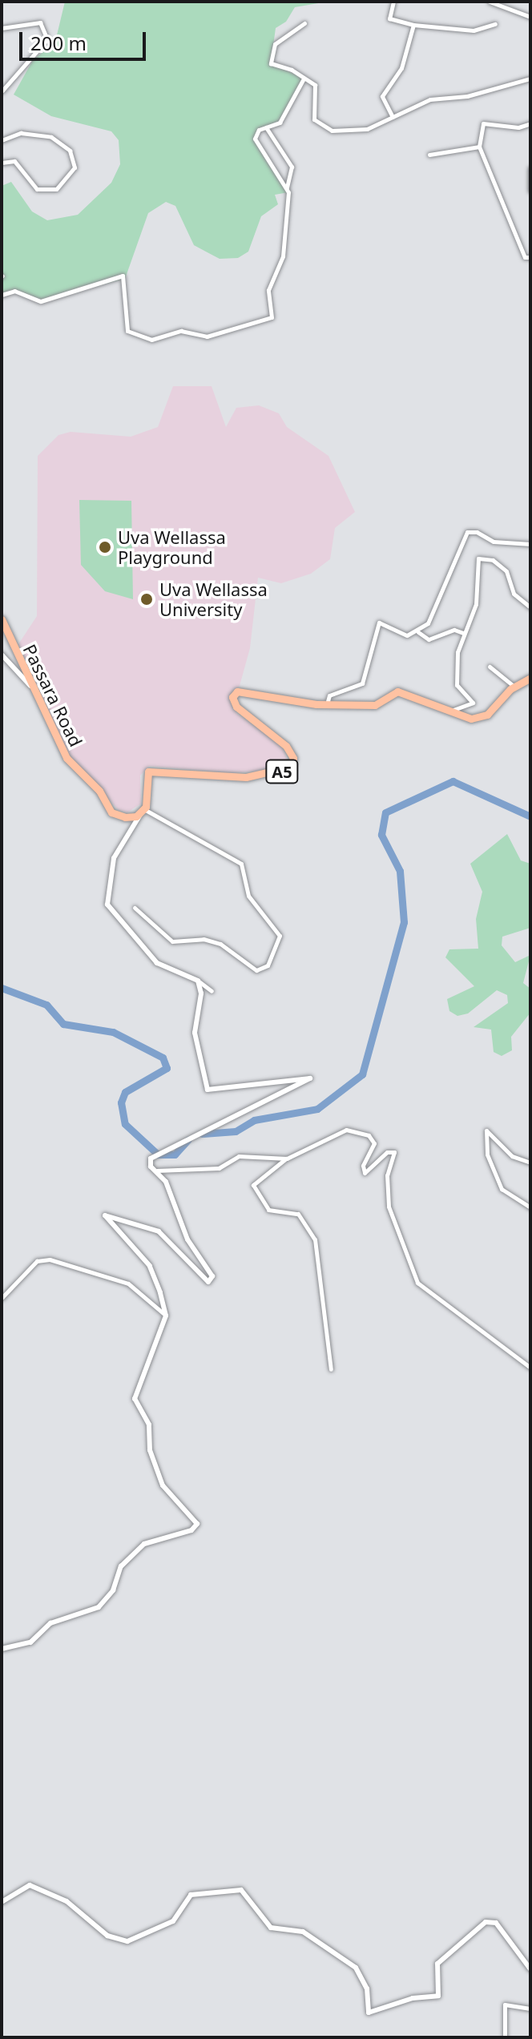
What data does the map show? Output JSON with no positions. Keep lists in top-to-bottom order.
{
  "streets": {
    "highway": ["Passara Road", "A5"]
  },
  "crossings": [
    ["Passara Road", "A5"]
  ],
  "places": ["Uva Wellassa Playground", "Uva Wellassa University"],
  "scale_bar": "200 m"
}
